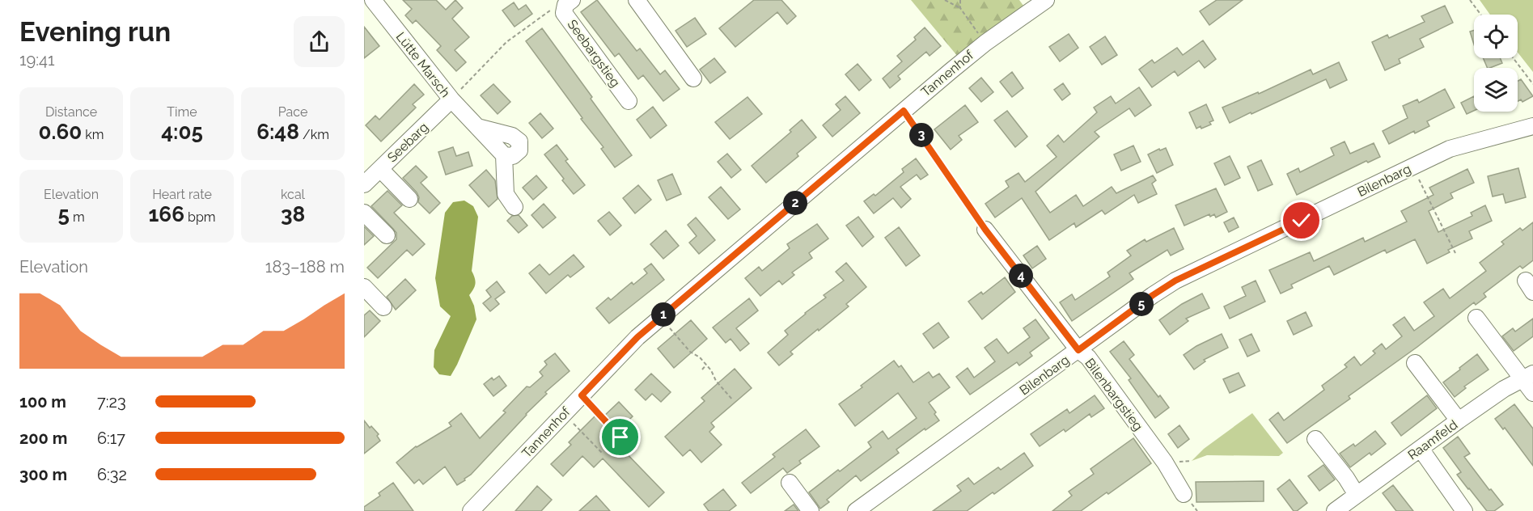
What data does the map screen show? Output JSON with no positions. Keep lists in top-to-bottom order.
{
  "streets": {
    "street": [
      "Seebargstieg",
      "Lütte Marsch",
      "Tannenhof",
      "Seebarg",
      "Bilenbarg",
      "Bilenbargstieg",
      "Raamfeld"
    ]
  },
  "crossings": [
    ["Seebargstieg", "Lütte Marsch"],
    ["Seebargstieg", "Seebarg"],
    ["Lütte Marsch", "Seebarg"],
    ["Bilenbarg", "Bilenbargstieg"]
  ],
  "page": {
    "heading": ["Evening run", "19:41"],
    "stats": [
      ["Distance", "0.60 km"],
      ["Time", "4:05"],
      ["Pace", "6:48 /km"],
      ["Elevation", "5 m"],
      ["Heart rate", "166 bpm"],
      ["kcal", "38"]
    ],
    "pins": [
      "3",
      "2",
      "4",
      "5",
      "1"
    ],
    "chart": ["Elevation", "183–188 m"],
    "list": [
      {
        "name": "100 m",
        "note": "7:23"
      },
      {
        "name": "200 m",
        "note": "6:17"
      },
      {
        "name": "300 m",
        "note": "6:32"
      }
    ]
  }
}
